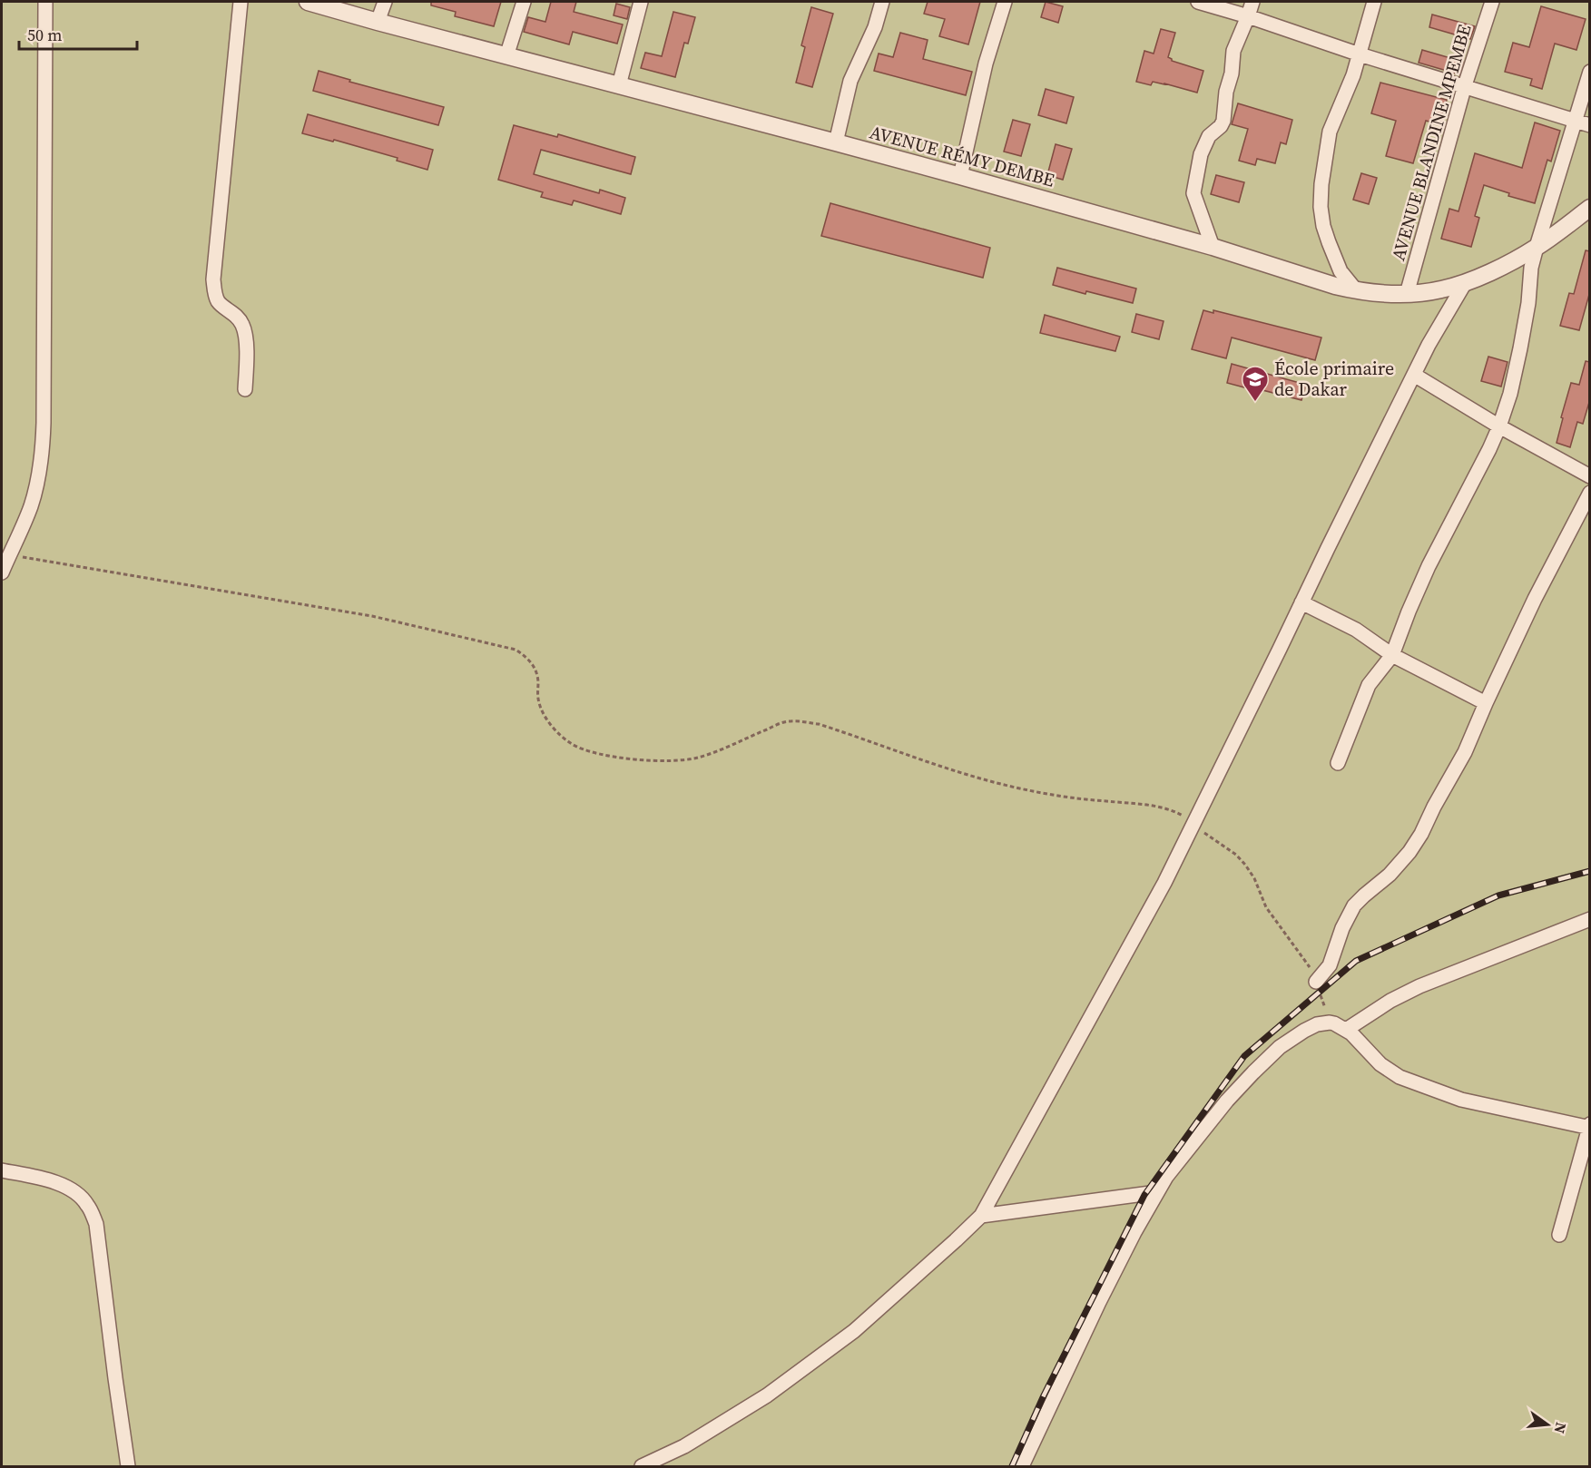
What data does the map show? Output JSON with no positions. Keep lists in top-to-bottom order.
{
  "streets": {
    "street": ["AVENUE BLANDINE MPEMBE", "AVENUE RÉMY DEMBE"]
  },
  "crossings": [
    ["AVENUE BLANDINE MPEMBE", "AVENUE RÉMY DEMBE"]
  ],
  "places": {
    "school or university": ["École primaire de Dakar"]
  },
  "scale_bar": "50 m",
  "north": "right"
}
